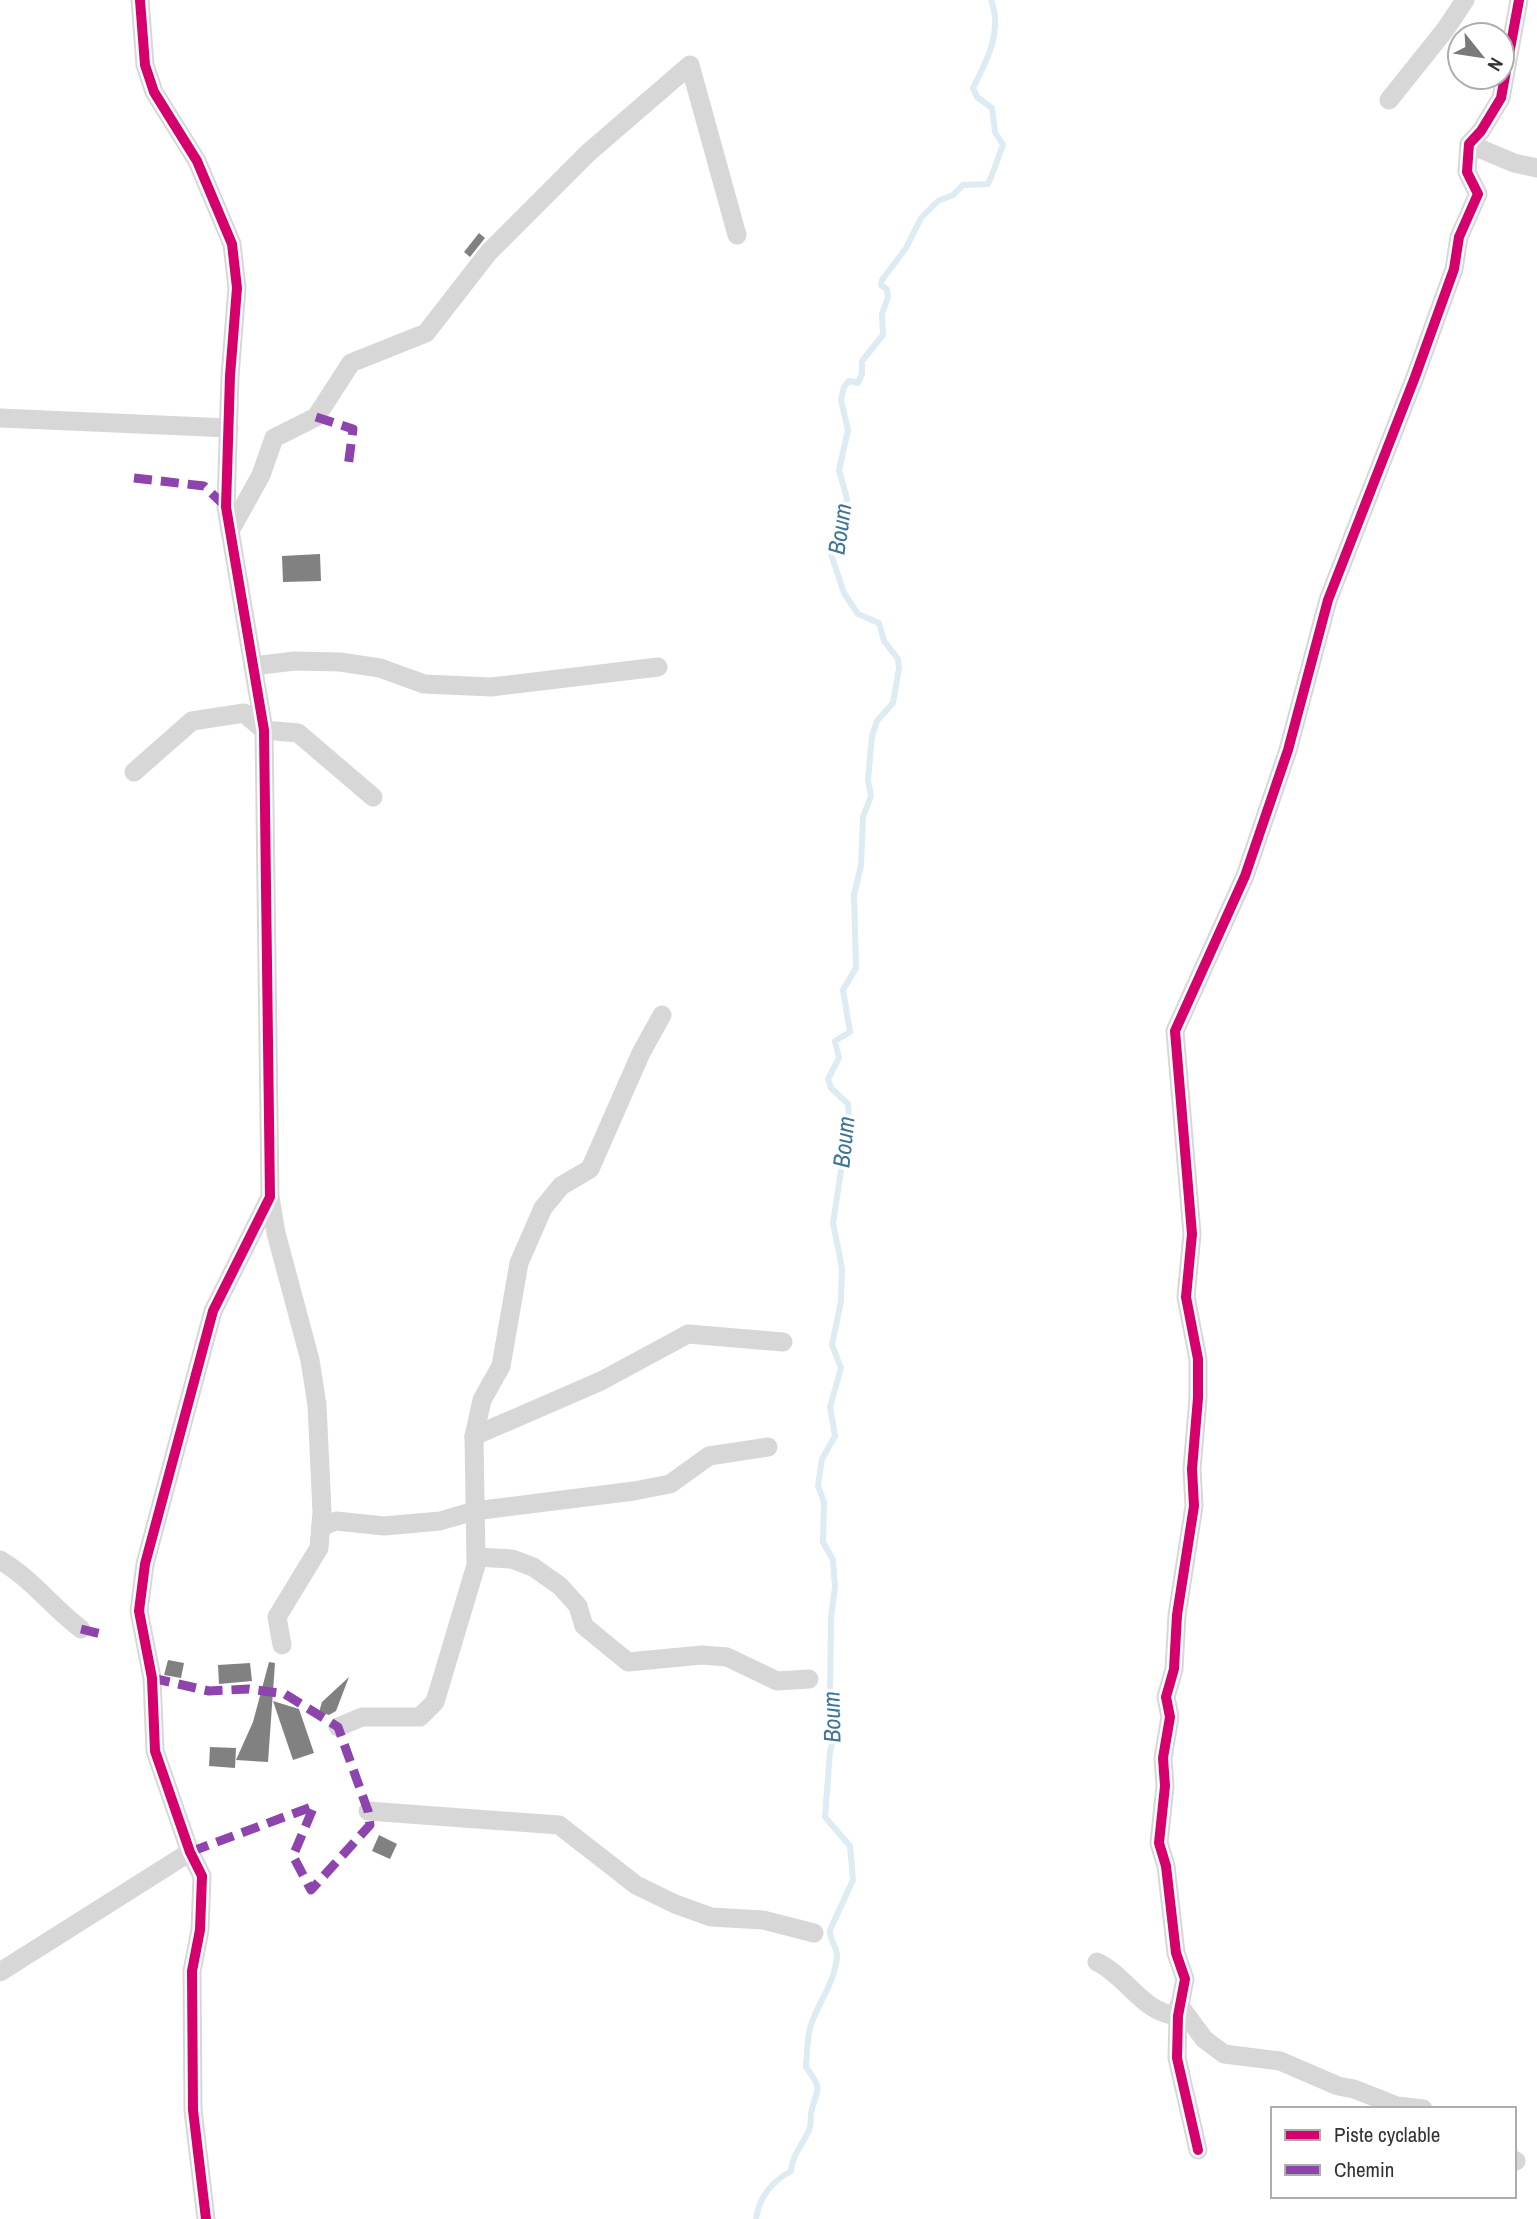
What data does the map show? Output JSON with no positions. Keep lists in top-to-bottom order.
{
  "water": ["Boum"],
  "legend": ["Piste cyclable", "Chemin"],
  "north": "bottom right"
}
